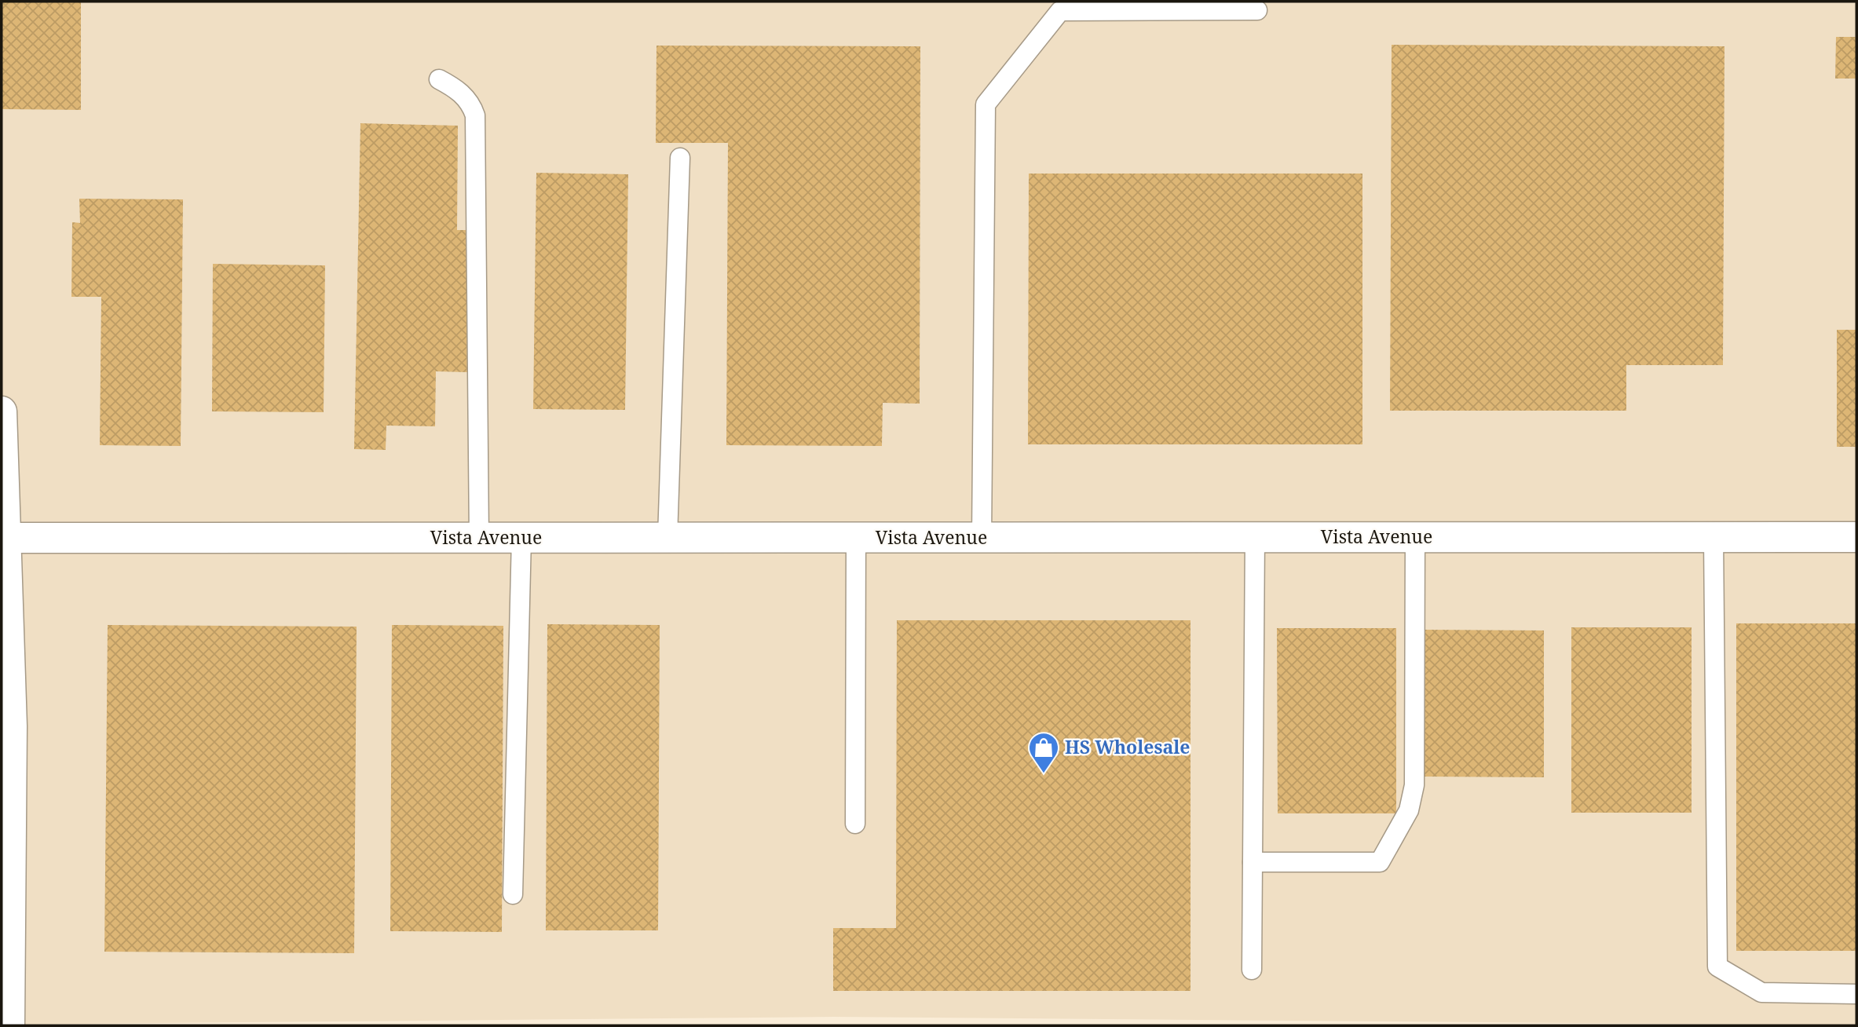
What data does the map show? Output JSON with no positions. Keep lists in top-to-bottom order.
{
  "streets": {
    "street": ["Vista Avenue"]
  },
  "places": {
    "shop": ["HS Wholesale"]
  }
}
